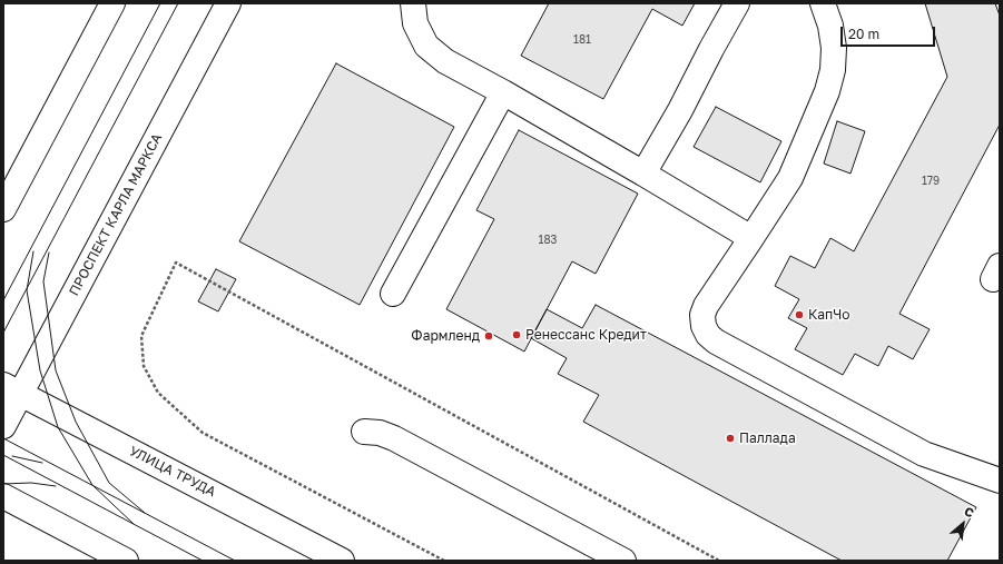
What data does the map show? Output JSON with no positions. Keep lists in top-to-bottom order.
{
  "streets": {
    "main road": ["ПРОСПЕКТ КАРЛА МАРКСА", "УЛИЦА ТРУДА"]
  },
  "crossings": [
    ["ПРОСПЕКТ КАРЛА МАРКСА", "УЛИЦА ТРУДА"]
  ],
  "places": [
    "КапЧо",
    "Ренессанс Кредит",
    "Фармленд",
    "Паллада"
  ],
  "house_numbers": ["181", "179", "183"],
  "scale_bar": "20 m",
  "north": "top right"
}
